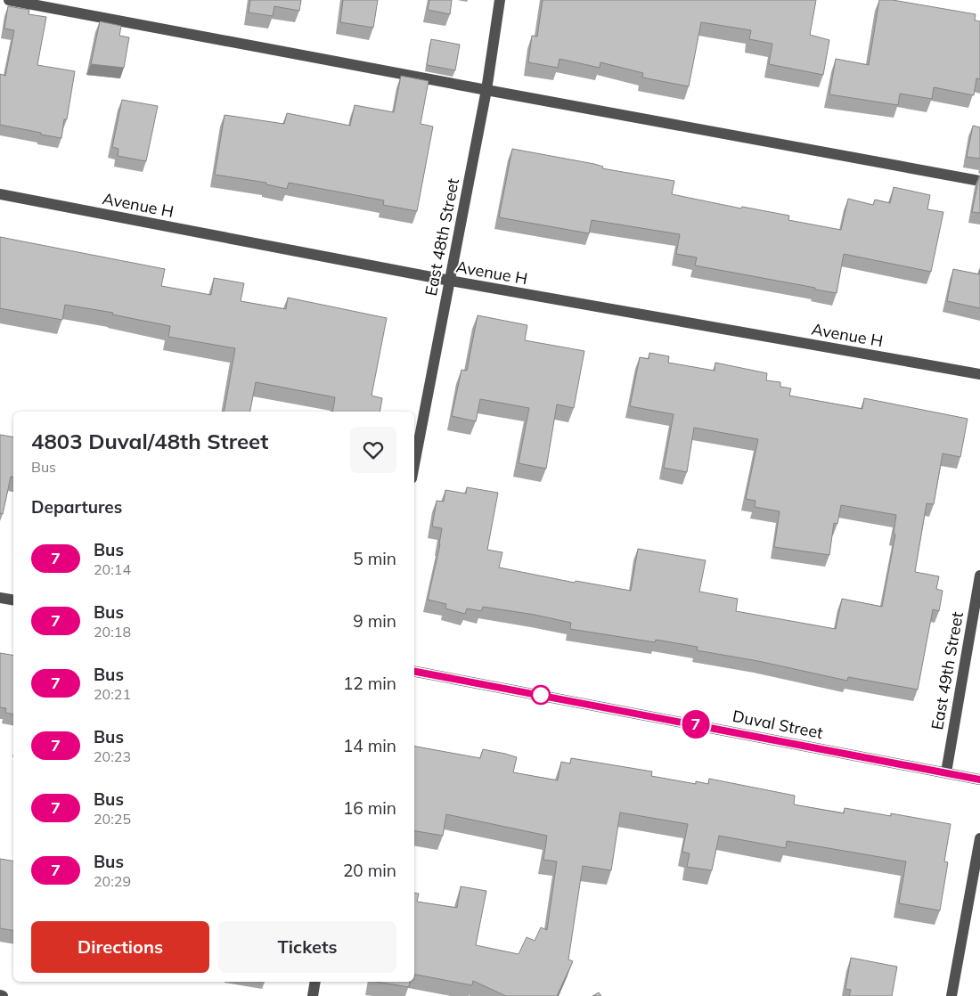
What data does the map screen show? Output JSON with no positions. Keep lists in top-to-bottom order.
{
  "streets": {
    "street": [
      "Avenue H",
      "East 48th Street",
      "East 49th Street",
      "Duval Street"
    ]
  },
  "crossings": [
    ["Avenue H", "East 48th Street"],
    ["East 49th Street", "Duval Street"]
  ],
  "lines": ["bus line 7"],
  "page": {
    "on_map": "7",
    "heading": [
      ["4803 Duval/48th Street", "Bus"],
      "Departures"
    ],
    "list": [
      {
        "mark": "7",
        "name": "Bus",
        "note": "20:14",
        "value": "5 min"
      },
      {
        "mark": "7",
        "name": "Bus",
        "note": "20:18",
        "value": "9 min"
      },
      {
        "mark": "7",
        "name": "Bus",
        "note": "20:21",
        "value": "12 min"
      },
      {
        "mark": "7",
        "name": "Bus",
        "note": "20:23",
        "value": "14 min"
      },
      {
        "mark": "7",
        "name": "Bus",
        "note": "20:25",
        "value": "16 min"
      },
      {
        "mark": "7",
        "name": "Bus",
        "note": "20:29",
        "value": "20 min"
      }
    ],
    "buttons": ["Directions", "Tickets"]
  }
}
